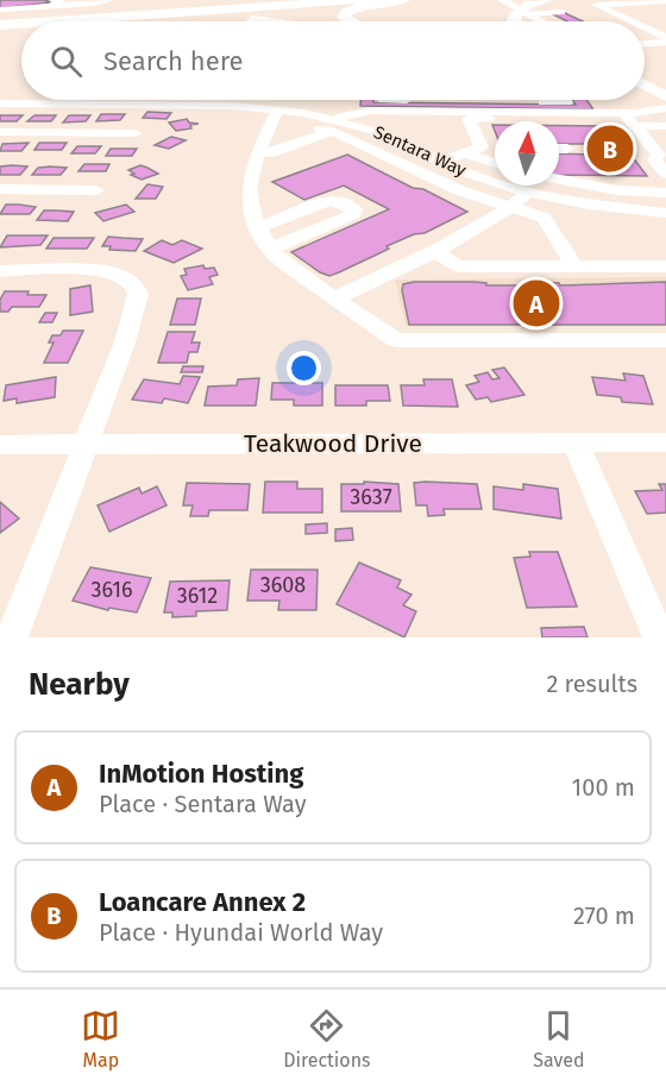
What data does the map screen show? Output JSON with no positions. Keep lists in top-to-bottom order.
{
  "streets": {
    "street": ["Sentara Way", "Teakwood Drive"]
  },
  "house_numbers": [
    "3637",
    "3608",
    "3616",
    "3612"
  ],
  "north": "top",
  "page": {
    "search": "Search here",
    "pins": ["B", "A"],
    "heading": ["Nearby", "2 results"],
    "list": [
      {
        "mark": "A",
        "name": "InMotion Hosting",
        "note": "Place · Sentara Way",
        "value": "100 m"
      },
      {
        "mark": "B",
        "name": "Loancare Annex 2",
        "note": "Place · Hyundai World Way",
        "value": "270 m"
      }
    ],
    "nav": ["Map", "Directions", "Saved"]
  }
}
